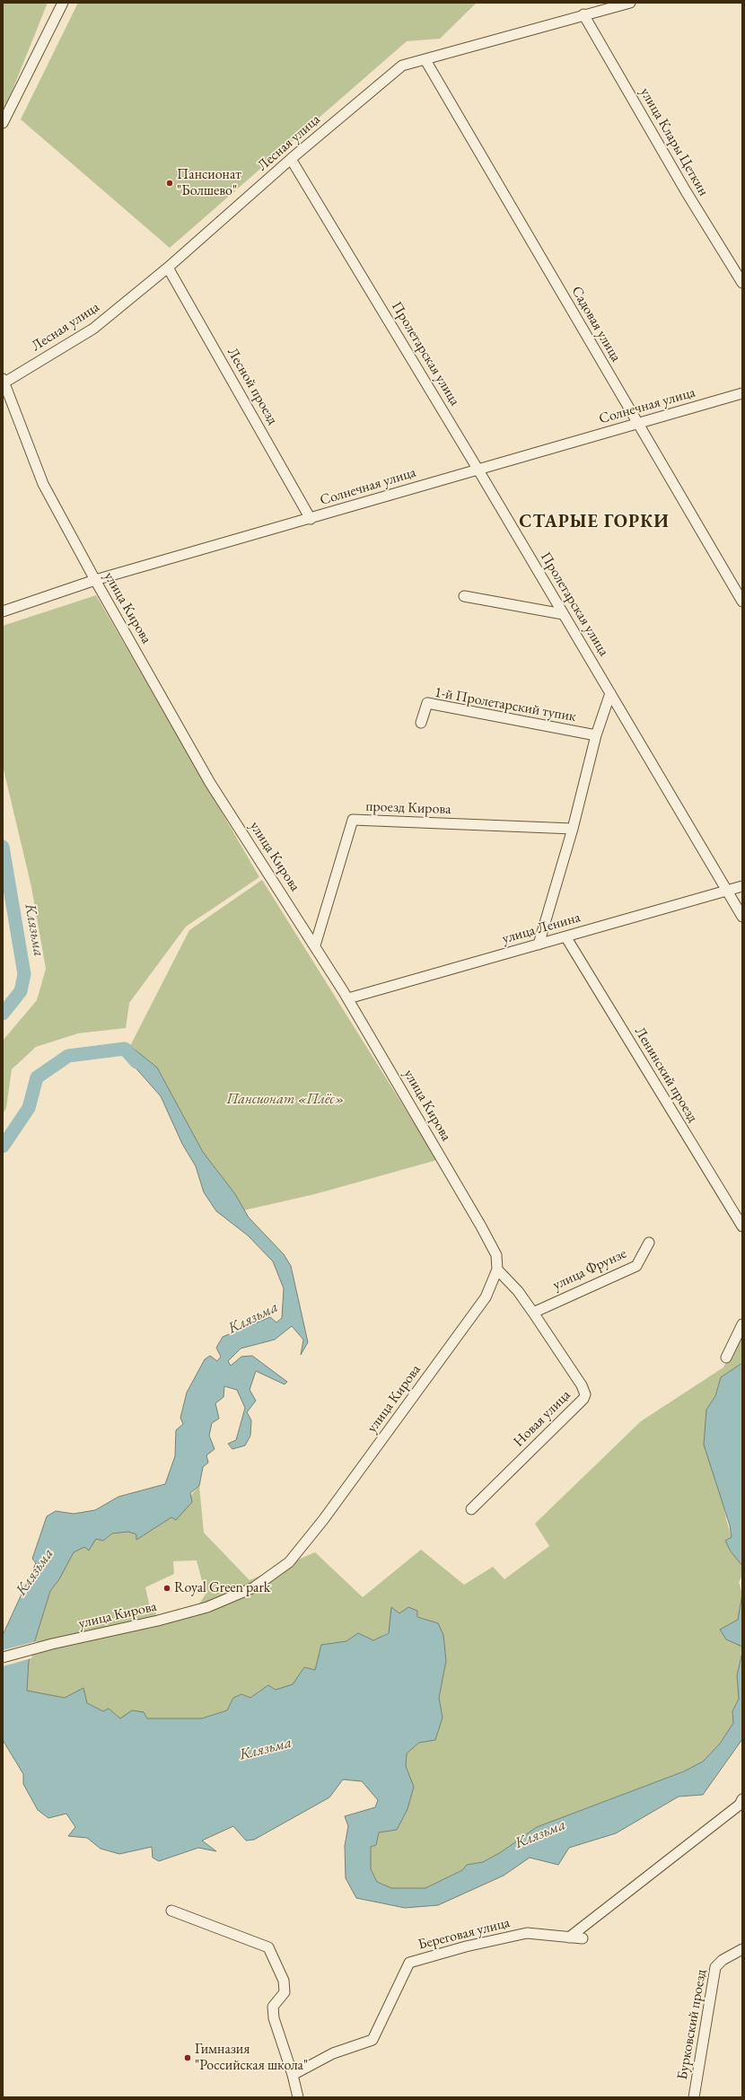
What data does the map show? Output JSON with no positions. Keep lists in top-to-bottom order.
{
  "streets": {
    "street": [
      "улица Клары Цеткин",
      "Лесная улица",
      "Садовая улица",
      "Пролетарская улица",
      "Лесной проезд",
      "Солнечная улица",
      "улица Кирова",
      "1-й Пролетарский тупик",
      "проезд Кирова",
      "улица Ленина",
      "Ленинский проезд",
      "улица Фрунзе",
      "Новая улица",
      "Береговая улица",
      "Бурковский проезд"
    ]
  },
  "crossings": [
    ["улица Клары Цеткин", "Лесная улица"],
    ["Лесная улица", "Садовая улица"],
    ["Лесная улица", "Пролетарская улица"],
    ["Лесная улица", "Лесной проезд"],
    ["Лесная улица", "улица Кирова"],
    ["Садовая улица", "Солнечная улица"],
    ["Пролетарская улица", "Солнечная улица"],
    ["Пролетарская улица", "улица Ленина"],
    ["Лесной проезд", "Солнечная улица"],
    ["Солнечная улица", "улица Кирова"],
    ["улица Кирова", "проезд Кирова"],
    ["улица Кирова", "улица Ленина"],
    ["улица Кирова", "Новая улица"],
    ["улица Ленина", "Ленинский проезд"],
    ["улица Фрунзе", "Новая улица"]
  ],
  "districts": ["СТАРЫЕ ГОРКИ"],
  "water": ["Клязьма"],
  "parks": ["Пансионат «Плёс»"],
  "places": ["Пансионат \"Болшево\"", "Royal Green park", "Гимназия \"Российская школа\""]
}
